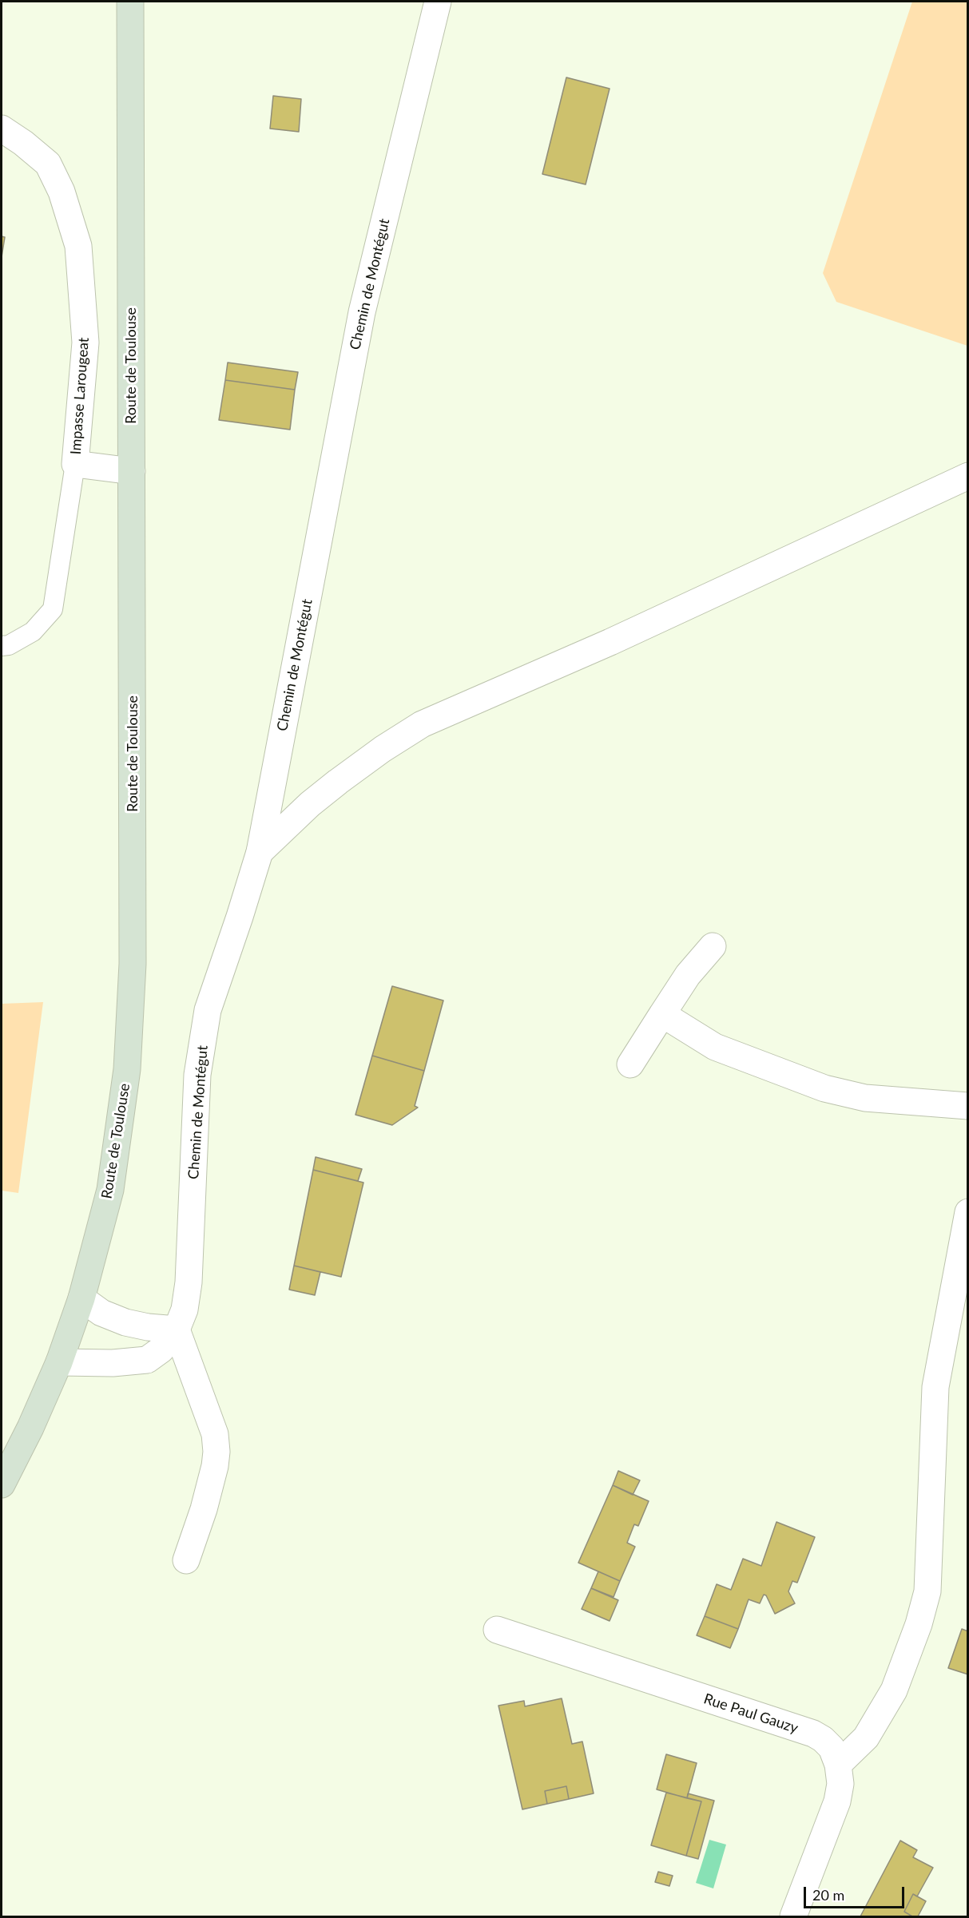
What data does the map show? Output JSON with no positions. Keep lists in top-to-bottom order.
{
  "streets": {
    "main road": ["Route de Toulouse"],
    "street": ["Chemin de Montégut", "Impasse Larougeat", "Rue Paul Gauzy"]
  },
  "crossings": [
    ["Chemin de Montégut", "Route de Toulouse"],
    ["Route de Toulouse", "Impasse Larougeat"]
  ],
  "scale_bar": "20 m"
}
